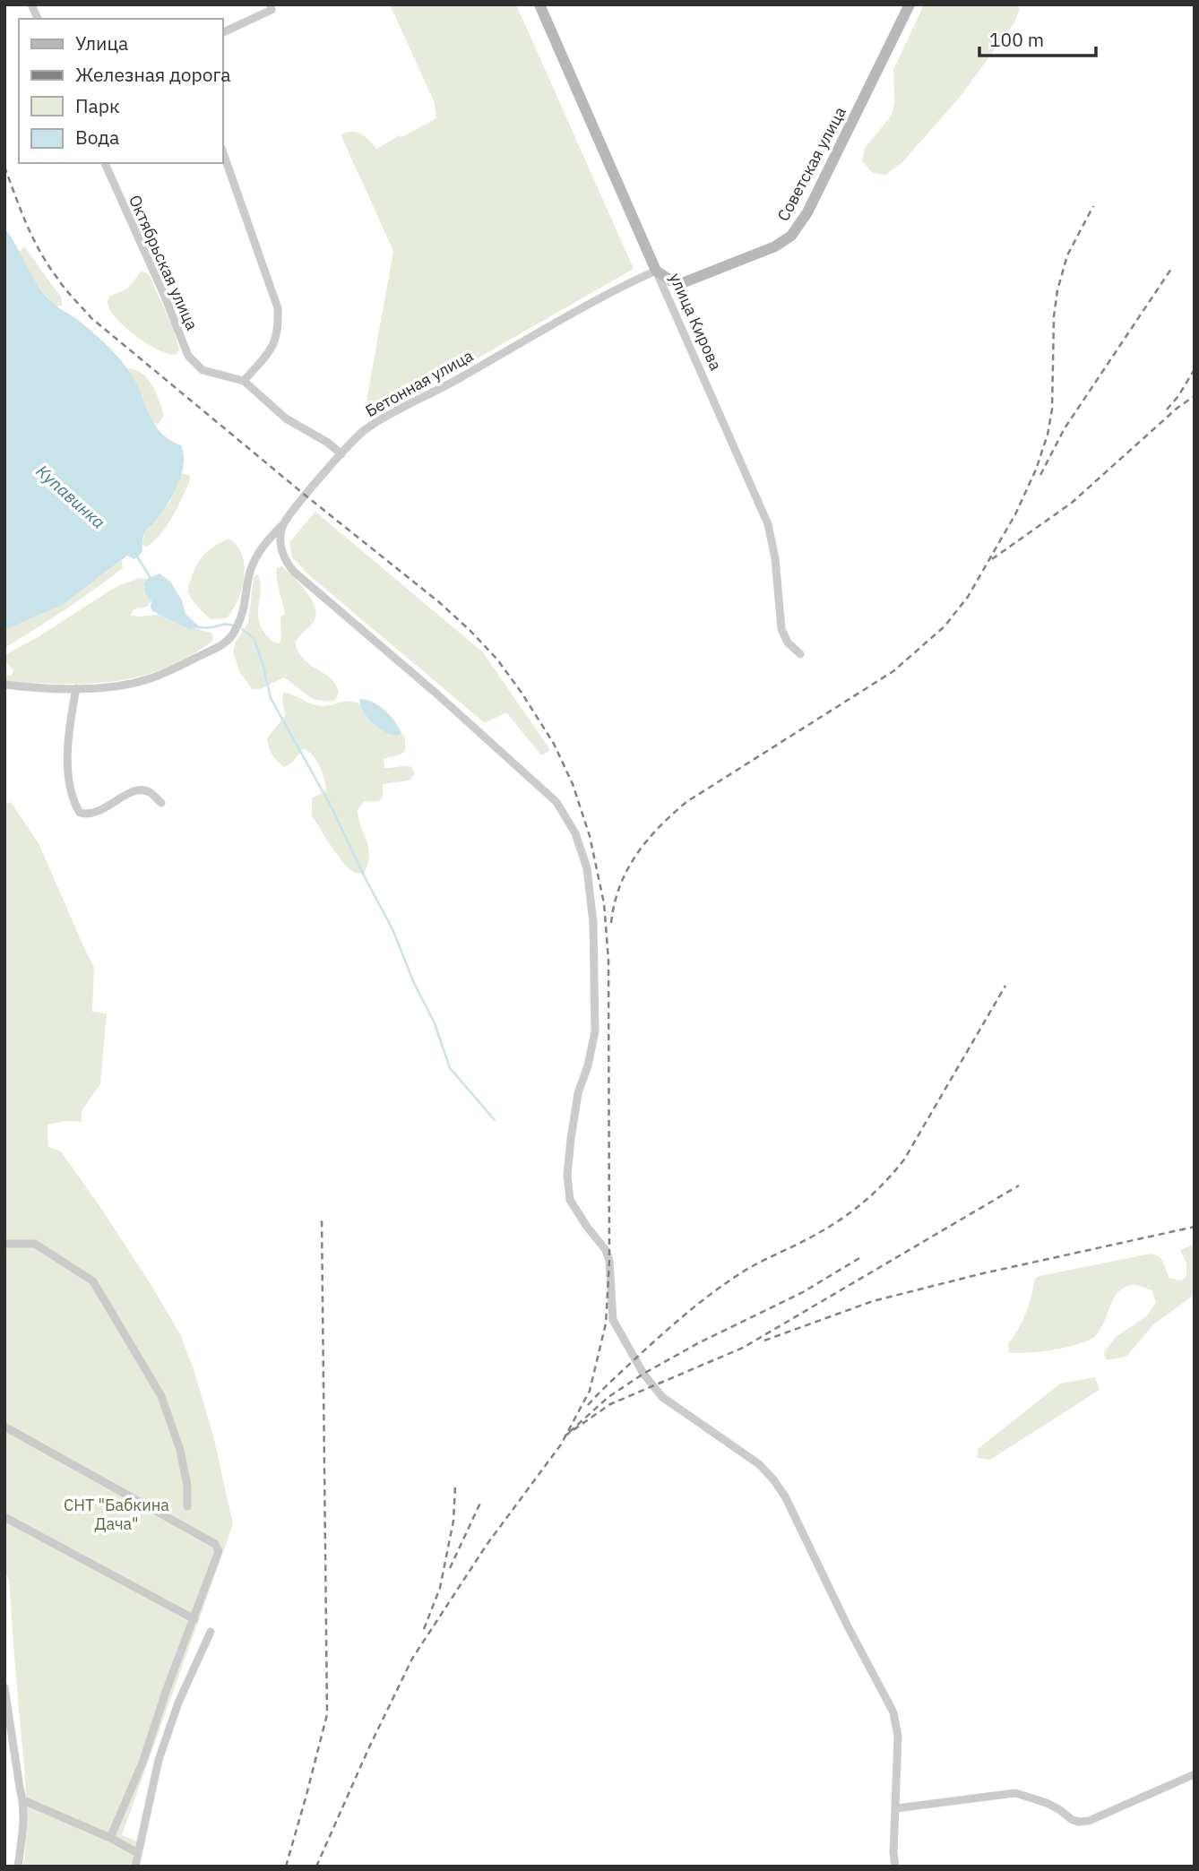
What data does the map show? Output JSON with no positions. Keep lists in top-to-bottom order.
{
  "streets": {
    "street": [
      "Советская улица",
      "Октябрьская улица",
      "улица Кирова",
      "Бетонная улица"
    ]
  },
  "crossings": [
    ["Советская улица", "улица Кирова"],
    ["Советская улица", "Бетонная улица"],
    ["улица Кирова", "Бетонная улица"]
  ],
  "water": ["Купавинка"],
  "parks": ["СНТ \"Бабкина Дача\""],
  "legend": [
    "Улица",
    "Железная дорога",
    "Парк",
    "Вода"
  ],
  "scale_bar": "100 m"
}
